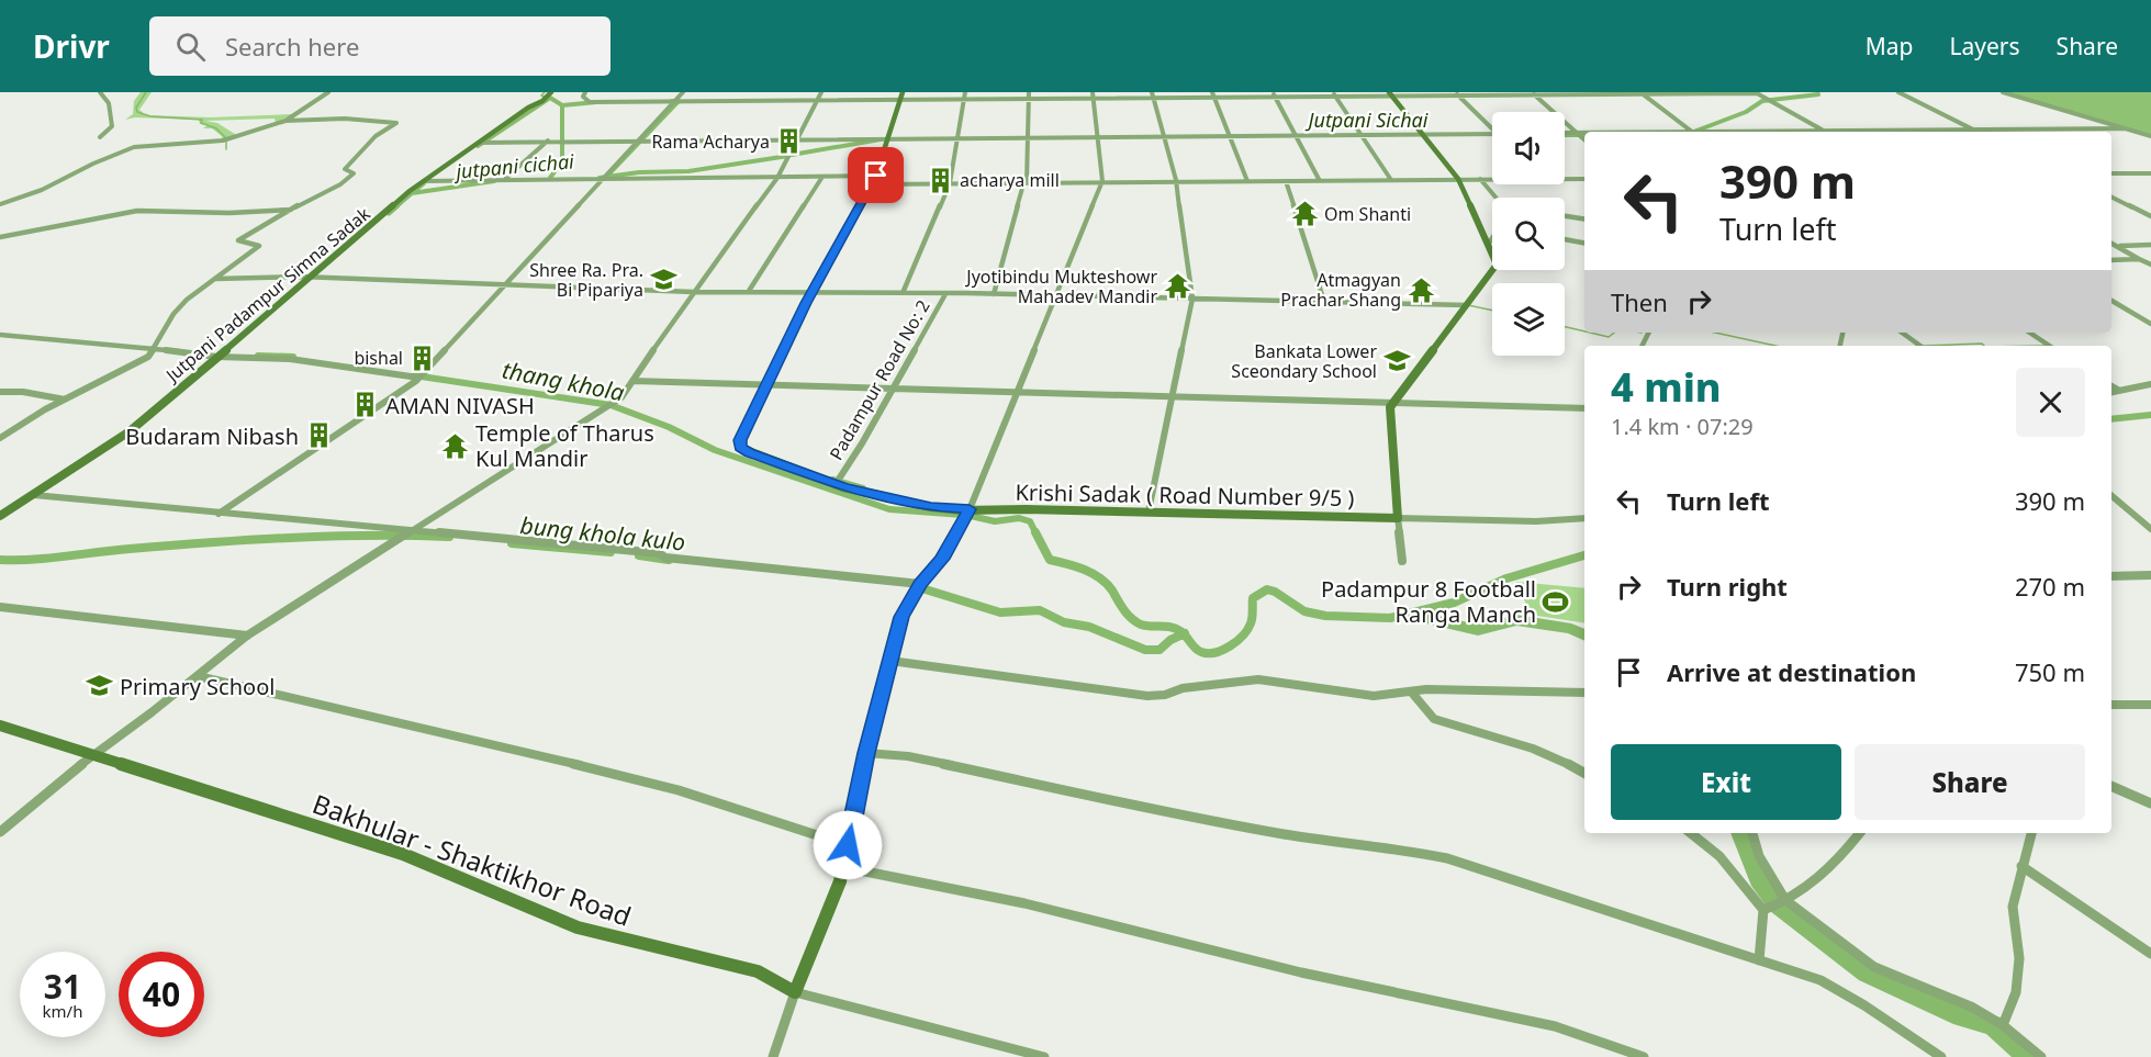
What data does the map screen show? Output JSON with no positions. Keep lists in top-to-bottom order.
{
  "streets": {
    "street": [
      "Jutpani Padampur Simna Sadak",
      "Padampur Road No: 2",
      "Krishi Sadak ( Road Number 9/5 )",
      "Bakhular - Shaktikhor Road"
    ]
  },
  "crossings": [
    ["Padampur Road No: 2", "Krishi Sadak ( Road Number 9/5 )"]
  ],
  "water": [
    "Jutpani Sichai",
    "jutpani cichai",
    "thang khola",
    "bung khola kulo"
  ],
  "places": {
    "building": [
      "Rama Acharya",
      "acharya mill",
      "bishal",
      "AMAN NIVASH",
      "Budaram Nibash"
    ],
    "temple": [
      "Om Shanti",
      "Jyotibindu Mukteshowr Mahadev Mandir",
      "Atmagyan Prachar Shang",
      "Temple of Tharus Kul Mandir"
    ],
    "school or university": ["Shree Ra. Pra. Bi Pipariya", "Bankata Lower Sceondary School", "Primary School"],
    "sports": ["Padampur 8 Football Ranga Manch"]
  },
  "page": {
    "header": "Drivr",
    "search": "Search here",
    "nav": ["Map", "Layers", "Share"],
    "turn": ["390 m", "Turn left"],
    "then": "Then",
    "heading": ["4 min", "1.4 km · 07:29"],
    "list": [
      {
        "name": "Turn left",
        "value": "390 m"
      },
      {
        "name": "Turn right",
        "value": "270 m"
      },
      {
        "name": "Arrive at destination",
        "value": "750 m"
      }
    ],
    "buttons": ["Exit", "Share"],
    "speed": "31 km/h",
    "limit": "40"
  }
}
